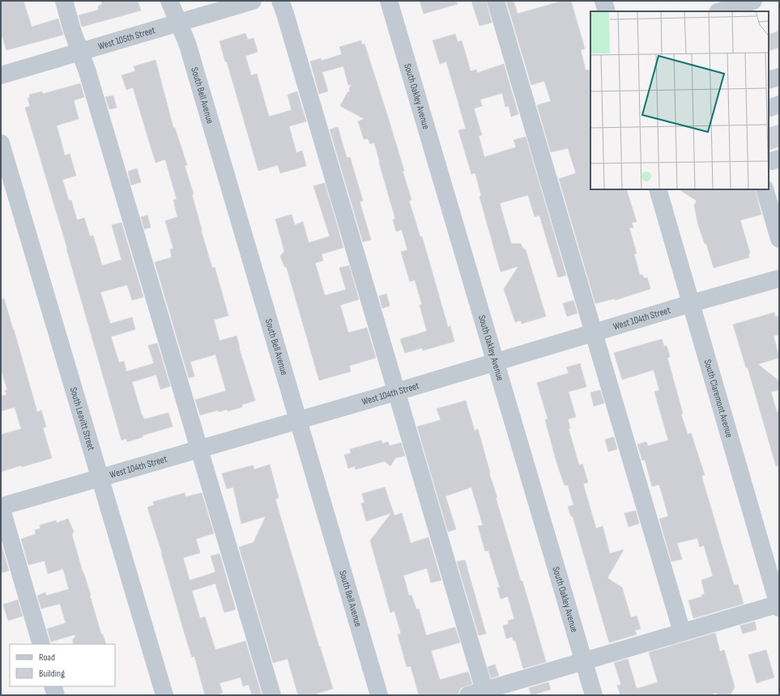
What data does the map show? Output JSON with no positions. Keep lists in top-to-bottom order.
{
  "streets": {
    "street": [
      "West 105th Street",
      "South Bell Avenue",
      "South Oakley Avenue",
      "West 104th Street",
      "South Claremont Avenue",
      "South Leavitt Street"
    ]
  },
  "crossings": [
    ["West 105th Street", "South Bell Avenue"],
    ["South Bell Avenue", "West 104th Street"],
    ["South Oakley Avenue", "West 104th Street"],
    ["West 104th Street", "South Claremont Avenue"],
    ["West 104th Street", "South Leavitt Street"]
  ],
  "legend": ["Road", "Building"]
}
